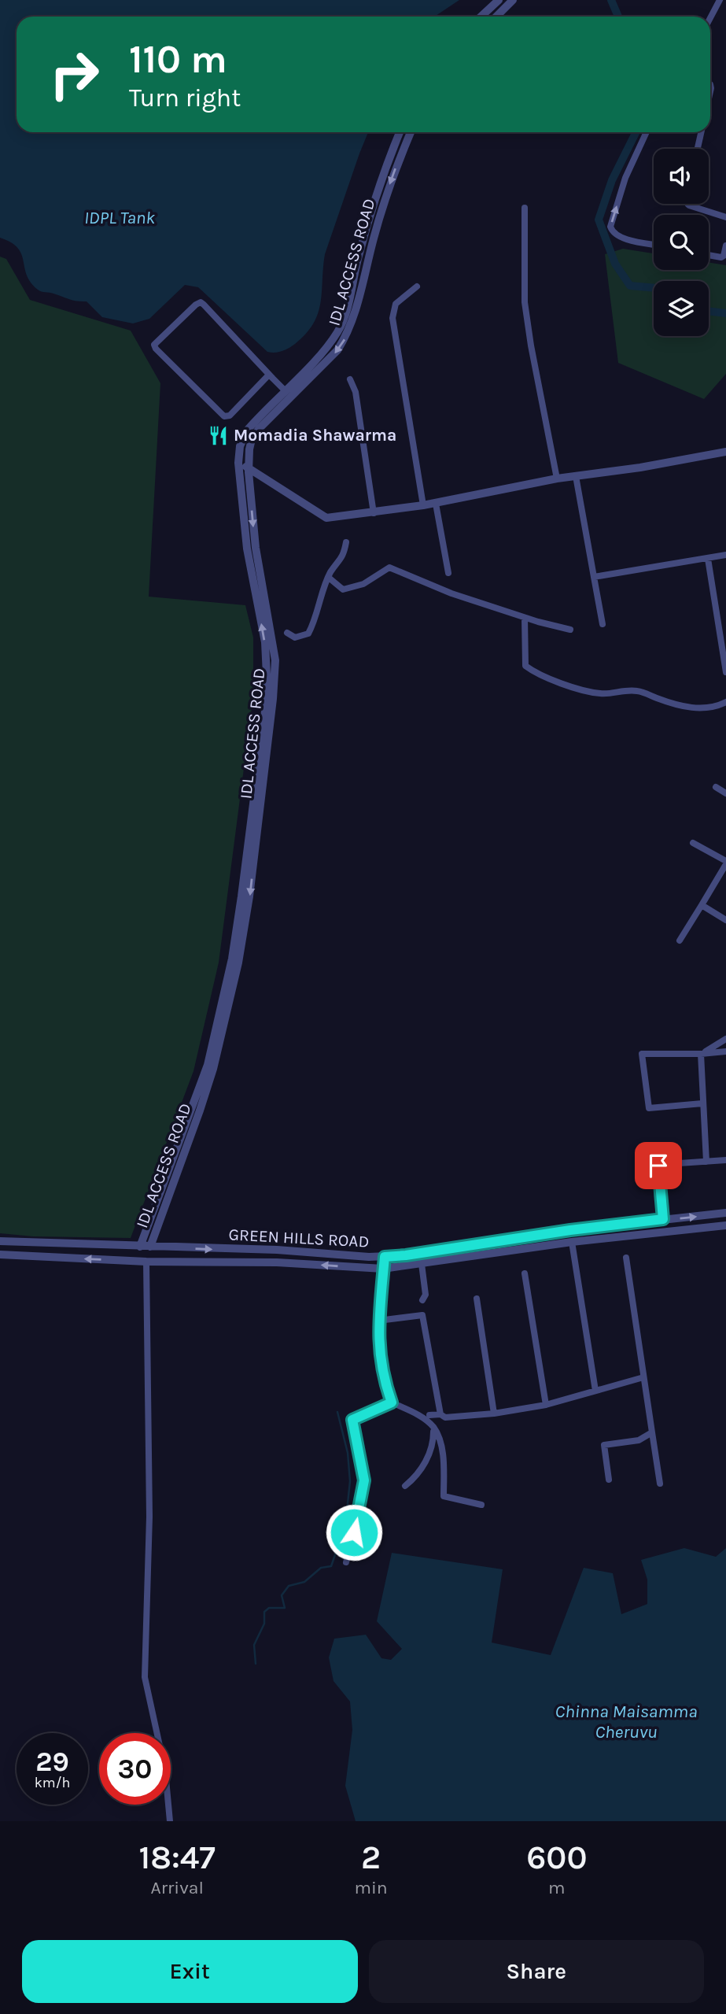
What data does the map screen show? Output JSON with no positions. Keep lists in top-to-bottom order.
{
  "streets": {
    "street": ["IDL ACCESS ROAD", "GREEN HILLS ROAD"]
  },
  "crossings": [
    ["IDL ACCESS ROAD", "GREEN HILLS ROAD"]
  ],
  "water": ["IDPL Tank", "Chinna Maisamma Cheruvu"],
  "places": {
    "restaurant": ["Momadia Shawarma"]
  },
  "page": {
    "turn": ["110 m", "Turn right"],
    "speed": "29 km/h",
    "limit": "30",
    "eta": [
      "18:47",
      "Arrival",
      "2",
      "min",
      "600",
      "m"
    ],
    "buttons": ["Exit", "Share"]
  }
}
